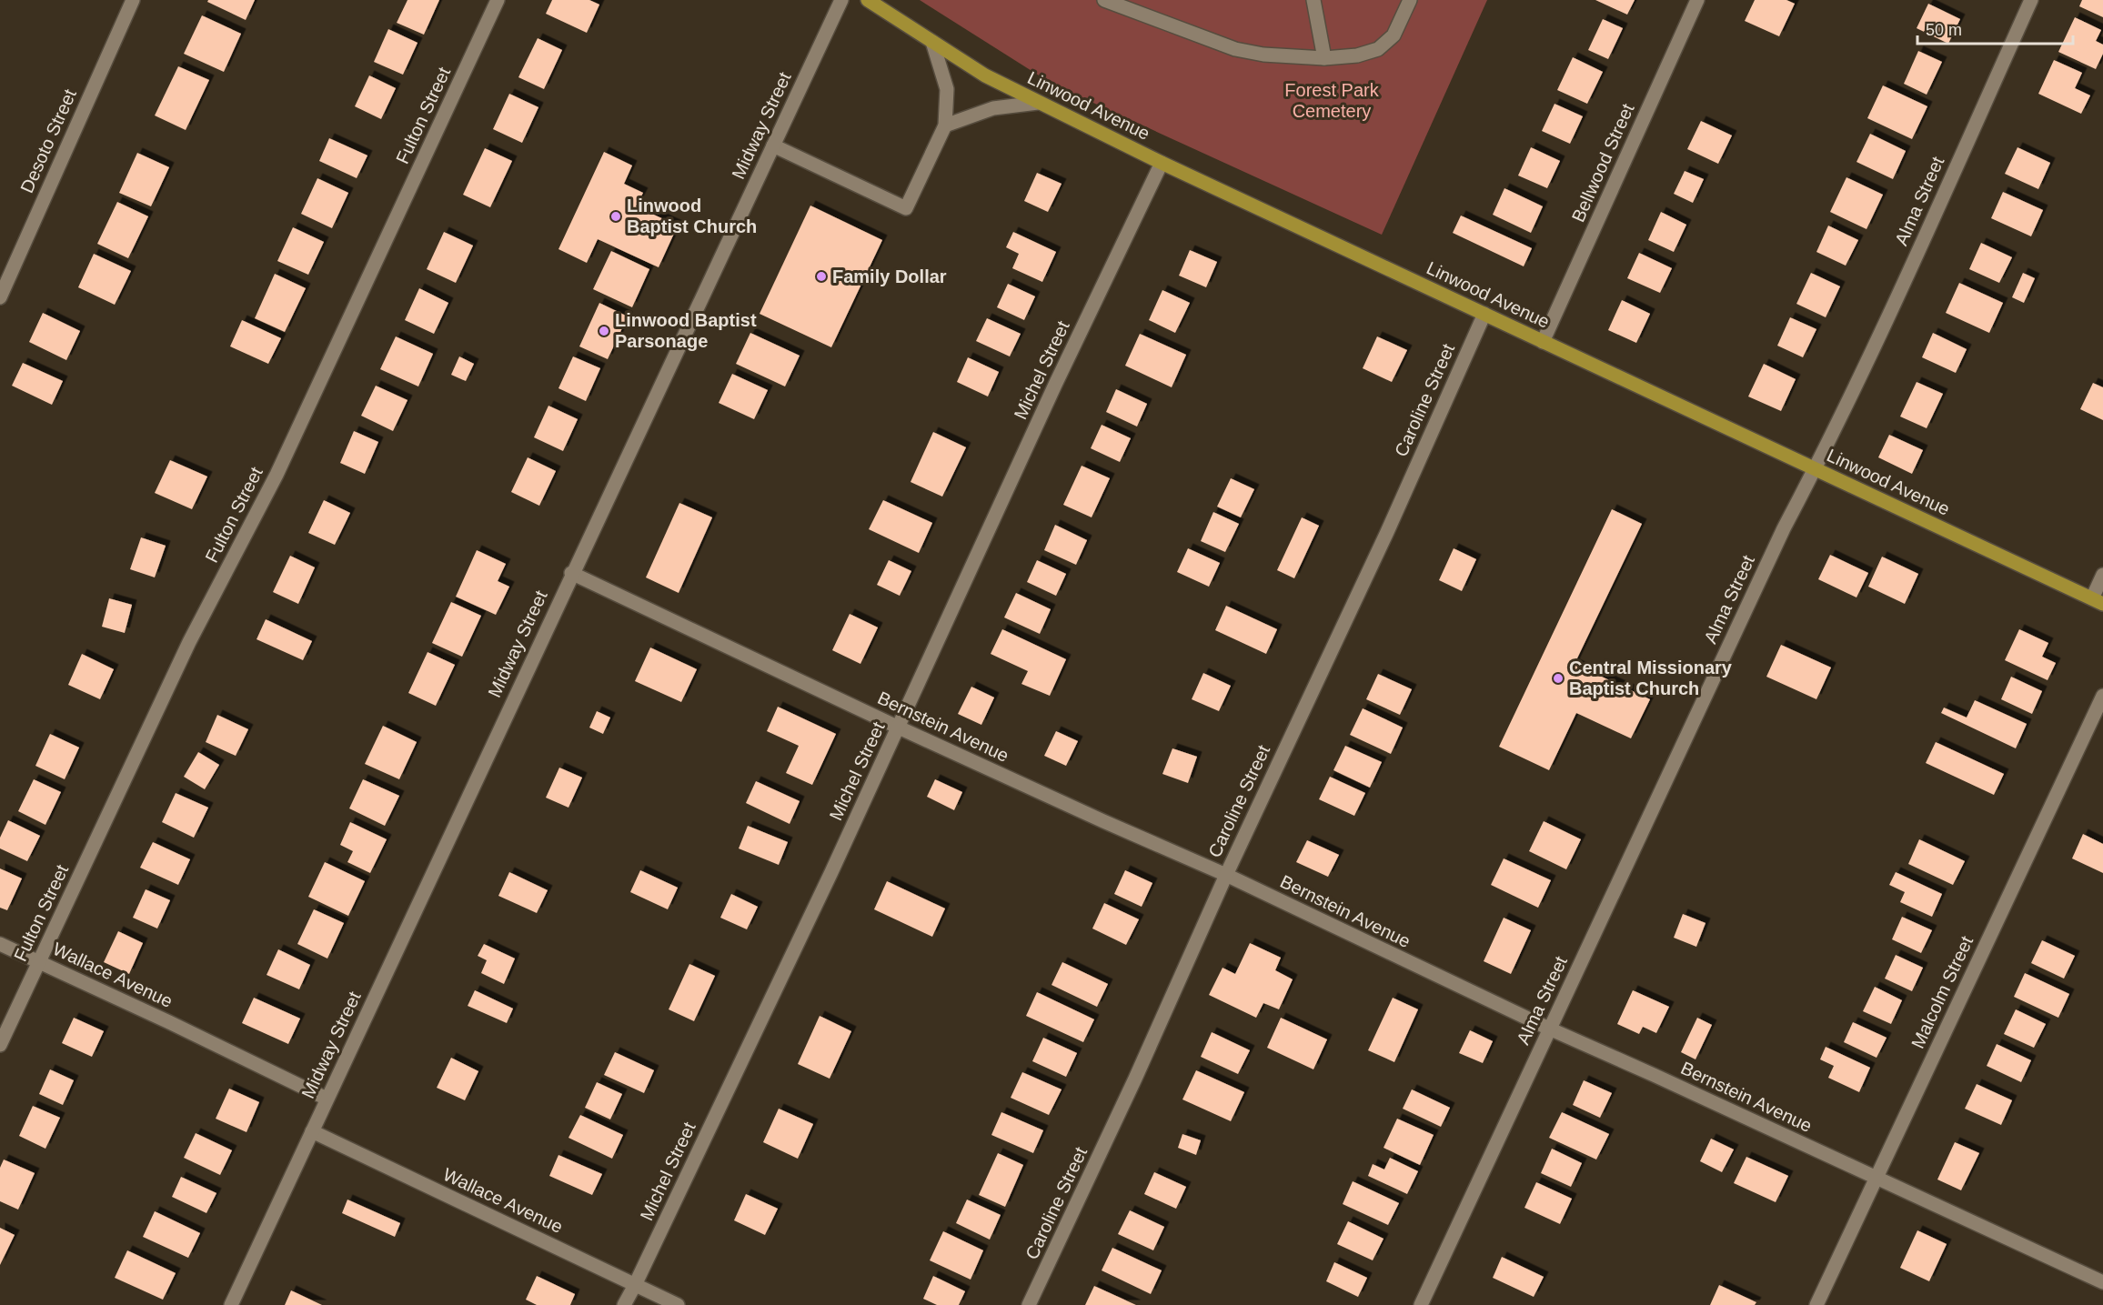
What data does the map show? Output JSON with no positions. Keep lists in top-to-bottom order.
{
  "streets": {
    "main road": ["Linwood Avenue"],
    "street": [
      "Fulton Street",
      "Midway Street",
      "Desoto Street",
      "Bellwood Street",
      "Alma Street",
      "Michel Street",
      "Caroline Street",
      "Bernstein Avenue",
      "Wallace Avenue",
      "Malcolm Street"
    ]
  },
  "crossings": [
    ["Linwood Avenue", "Bellwood Street"],
    ["Linwood Avenue", "Alma Street"],
    ["Linwood Avenue", "Michel Street"],
    ["Linwood Avenue", "Caroline Street"],
    ["Fulton Street", "Wallace Avenue"],
    ["Midway Street", "Bernstein Avenue"],
    ["Midway Street", "Wallace Avenue"],
    ["Alma Street", "Bernstein Avenue"],
    ["Michel Street", "Bernstein Avenue"],
    ["Michel Street", "Wallace Avenue"],
    ["Caroline Street", "Bernstein Avenue"],
    ["Bernstein Avenue", "Malcolm Street"]
  ],
  "parks": ["Forest Park Cemetery"],
  "places": [
    "Linwood Baptist Church",
    "Family Dollar",
    "Linwood Baptist Parsonage",
    "Central Missionary Baptist Church"
  ],
  "scale_bar": "50 m"
}
